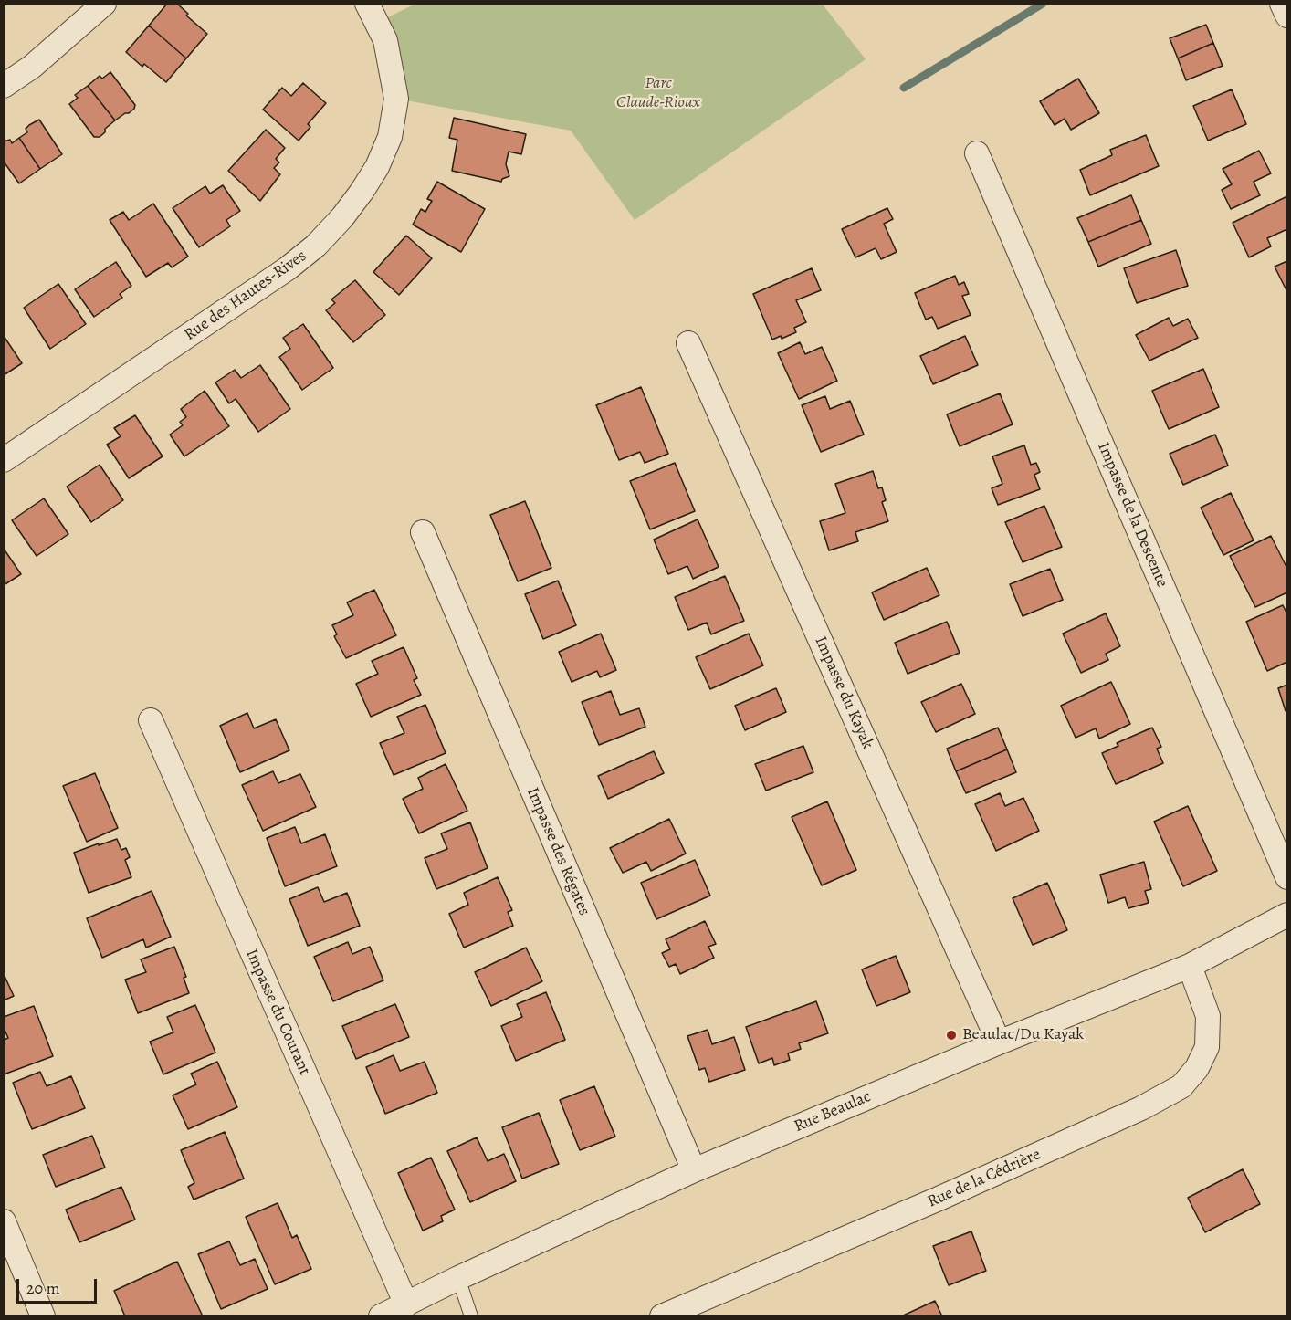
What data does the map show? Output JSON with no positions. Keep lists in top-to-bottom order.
{
  "streets": {
    "street": [
      "Rue des Hautes-Rives",
      "Impasse de la Descente",
      "Impasse du Kayak",
      "Impasse des Régates",
      "Impasse du Courant",
      "Rue Beaulac",
      "Rue de la Cédrière"
    ]
  },
  "crossings": [
    ["Impasse du Kayak", "Rue Beaulac"],
    ["Impasse des Régates", "Rue Beaulac"],
    ["Impasse du Courant", "Rue Beaulac"],
    ["Rue Beaulac", "Rue de la Cédrière"]
  ],
  "parks": ["Parc Claude-Rioux"],
  "places": ["Beaulac/Du Kayak"],
  "scale_bar": "20 m"
}
